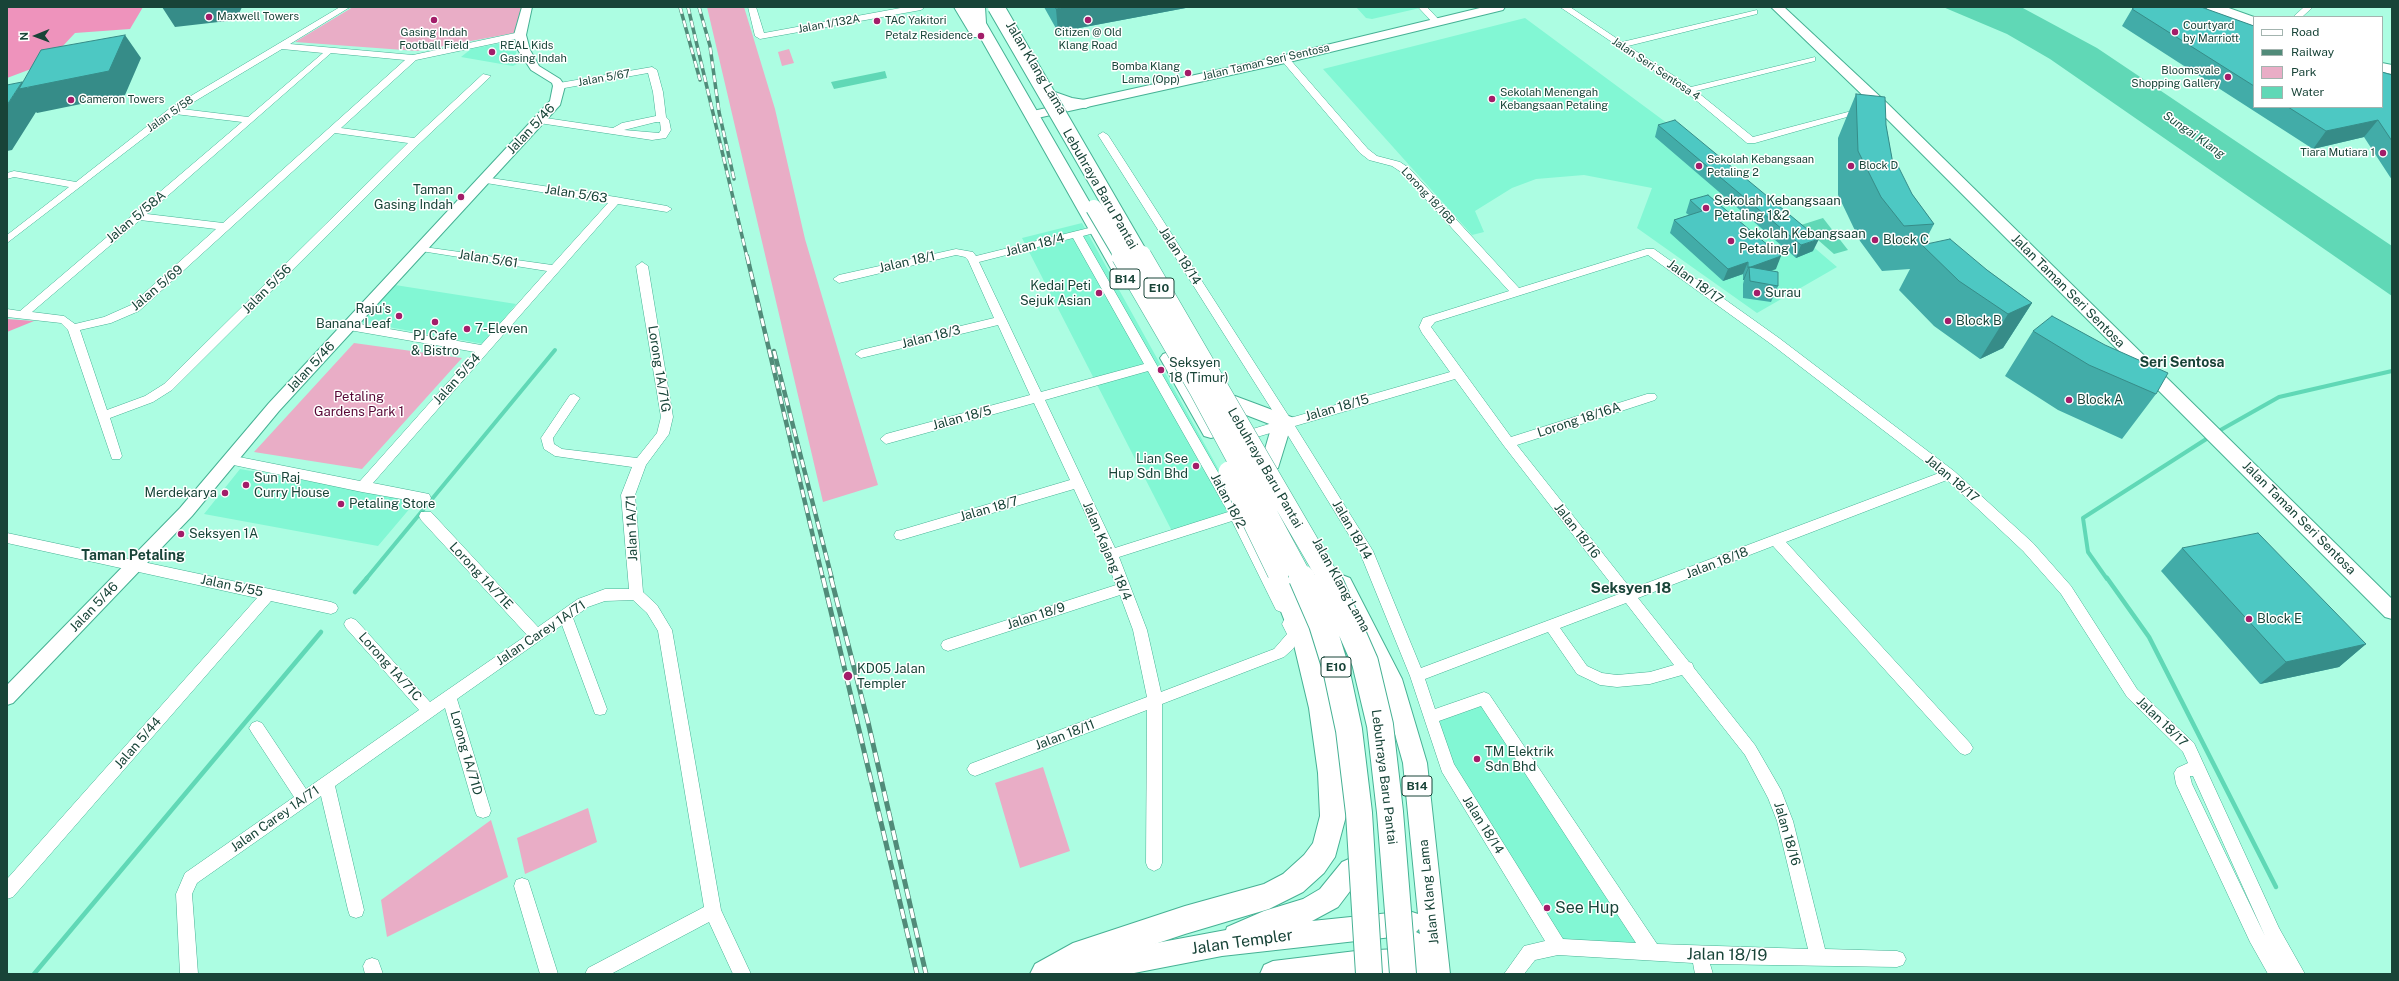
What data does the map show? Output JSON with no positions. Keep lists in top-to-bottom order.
{
  "streets": {
    "highway": ["Lebuhraya Baru Pantai", "E10"],
    "main road": [
      "Jalan Taman Seri Sentosa",
      "Jalan Klang Lama",
      "B14",
      "Jalan Templer"
    ],
    "street": [
      "Jalan 1/132A",
      "Jalan Seri Sentosa 4",
      "Jalan 5/67",
      "Jalan 5/58",
      "Jalan 5/46",
      "Jalan 5/63",
      "Lorong 18/16B",
      "Jalan 5/58A",
      "Jalan 18/4",
      "Jalan 18/14",
      "Jalan 5/61",
      "Jalan 18/1",
      "Jalan 18/17",
      "Jalan 5/69",
      "Jalan 5/56",
      "Jalan 18/3",
      "Lorong 1A/71G",
      "Jalan 5/54",
      "Jalan 18/15",
      "Jalan 18/5",
      "Lorong 18/16A",
      "Jalan 18/2",
      "Jalan 18/7",
      "Jalan 1A/71",
      "Jalan 18/16",
      "Jalan Kajang 18/4",
      "Jalan 18/18",
      "Lorong 1A/71E",
      "Jalan 5/55",
      "Jalan 18/9",
      "Jalan Carey 1A/71",
      "Lorong 1A/71C",
      "Jalan 18/11",
      "Jalan 5/44",
      "Lorong 1A/71D",
      "Jalan 18/19"
    ]
  },
  "crossings": [
    ["Jalan Taman Seri Sentosa", "Jalan Seri Sentosa 4"],
    ["Jalan Taman Seri Sentosa", "Lorong 18/16B"],
    ["Jalan Klang Lama", "Lebuhraya Baru Pantai"],
    ["Jalan Klang Lama", "Jalan 18/4"],
    ["Jalan Klang Lama", "Jalan 18/15"],
    ["Jalan Klang Lama", "Jalan 18/2"],
    ["Jalan Klang Lama", "Jalan Templer"],
    ["Jalan 5/67", "Jalan 5/46"],
    ["Jalan 5/46", "Jalan 5/63"],
    ["Jalan 5/46", "Jalan 5/61"],
    ["Jalan 5/46", "Jalan 5/55"],
    ["Jalan 5/63", "Jalan 5/54"],
    ["Lorong 18/16B", "Jalan 18/16"],
    ["Jalan 18/4", "Jalan 18/1"],
    ["Jalan 18/4", "Jalan 18/2"],
    ["Jalan 18/4", "Jalan Kajang 18/4"],
    ["Jalan 18/14", "Jalan 18/15"],
    ["Jalan 18/14", "Jalan 18/18"],
    ["Jalan 18/14", "Jalan 18/19"],
    ["Jalan 5/61", "Jalan 5/54"],
    ["Jalan 18/1", "Jalan Kajang 18/4"],
    ["Jalan 18/17", "Jalan 18/16"],
    ["Jalan 18/17", "Jalan 18/18"],
    ["Jalan 18/3", "Jalan Kajang 18/4"],
    ["Lorong 1A/71G", "Jalan 1A/71"],
    ["Jalan 18/15", "Jalan 18/16"],
    ["Jalan 18/5", "Jalan 18/2"],
    ["Jalan 18/5", "Jalan Kajang 18/4"],
    ["Lorong 18/16A", "Jalan 18/16"],
    ["Jalan 18/2", "Jalan Kajang 18/4"],
    ["Jalan 18/2", "Jalan 18/11"],
    ["Jalan 18/7", "Jalan Kajang 18/4"],
    ["Jalan 1A/71", "Jalan Carey 1A/71"],
    ["Jalan 18/16", "Jalan 18/18"],
    ["Jalan 18/16", "Jalan 18/19"],
    ["Jalan Kajang 18/4", "Jalan 18/9"],
    ["Jalan Kajang 18/4", "Jalan 18/11"],
    ["Lorong 1A/71E", "Jalan Carey 1A/71"],
    ["Jalan 5/55", "Jalan 5/44"],
    ["Jalan Carey 1A/71", "Lorong 1A/71C"],
    ["Jalan Carey 1A/71", "Lorong 1A/71D"]
  ],
  "districts": ["Seri Sentosa", "Taman Petaling", "Seksyen 18"],
  "water": ["Sungai Klang"],
  "parks": ["Petaling Gardens Park 1"],
  "places": [
    "Maxwell Towers",
    "Gasing Indah Football Field",
    "Citizen @ Old Klang Road",
    "TAC Yakitori",
    "Courtyard by Marriott",
    "Petalz Residence",
    "REAL Kids Gasing Indah",
    "Bomba Klang Lama (Opp)",
    "Bloomsvale Shopping Gallery",
    "Sekolah Menengah Kebangsaan Petaling",
    "Cameron Towers",
    "Tiara Mutiara 1",
    "Sekolah Kebangsaan Petaling 2",
    "Block D",
    "Taman Gasing Indah",
    "Sekolah Kebangsaan Petaling 1&2",
    "Block C",
    "Sekolah Kebangsaan Petaling 1",
    "Kedai Peti Sejuk Asian",
    "Surau",
    "Raju's Banana Leaf",
    "Block B",
    "PJ Cafe & Bistro",
    "7-Eleven",
    "Seksyen 18 (Timur)",
    "Block A",
    "Lian See Hup Sdn Bhd",
    "Sun Raj Curry House",
    "Merdekarya",
    "Petaling Store",
    "Seksyen 1A",
    "Block E",
    "KD05 Jalan Templer",
    "TM Elektrik Sdn Bhd",
    "See Hup"
  ],
  "legend": [
    "Road",
    "Railway",
    "Park",
    "Water"
  ],
  "north": "left"
}
